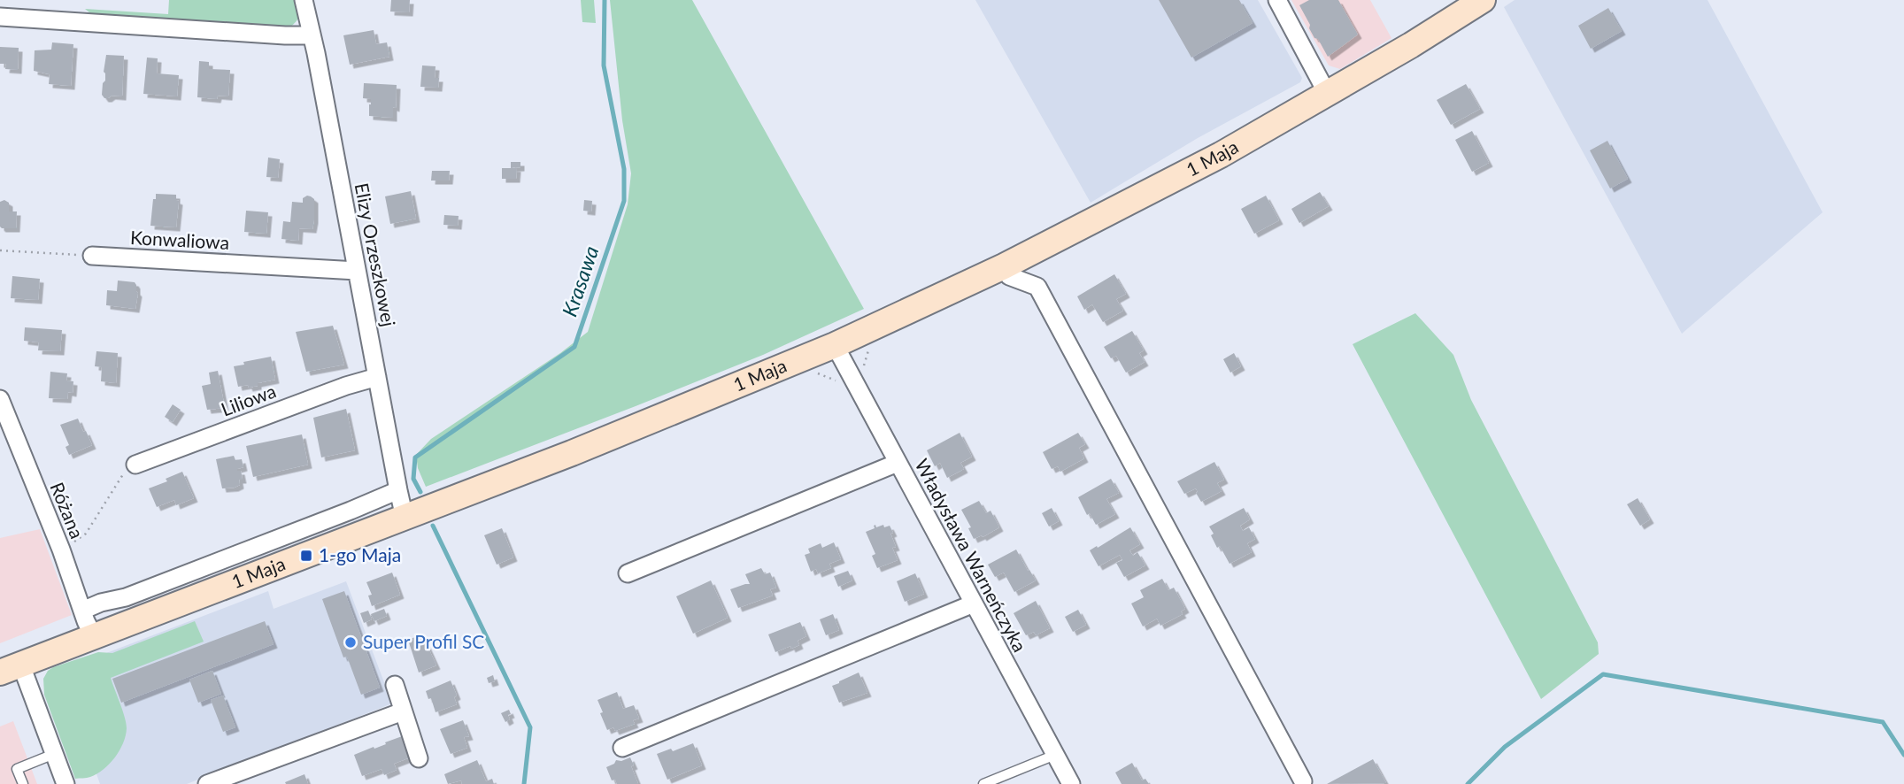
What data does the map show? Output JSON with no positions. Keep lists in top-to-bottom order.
{
  "streets": {
    "main road": ["1 Maja"],
    "street": [
      "Konwaliowa",
      "Elizy Orzeszkowej",
      "Liliowa",
      "Różana",
      "Władysława Warneńczyka"
    ]
  },
  "crossings": [
    ["1 Maja", "Elizy Orzeszkowej"],
    ["1 Maja", "Różana"],
    ["1 Maja", "Władysława Warneńczyka"],
    ["Konwaliowa", "Elizy Orzeszkowej"],
    ["Elizy Orzeszkowej", "Liliowa"]
  ],
  "water": ["Krasawa"],
  "places": {
    "transit": ["1-go Maja"],
    "other": ["Super Profil SC"]
  }
}
